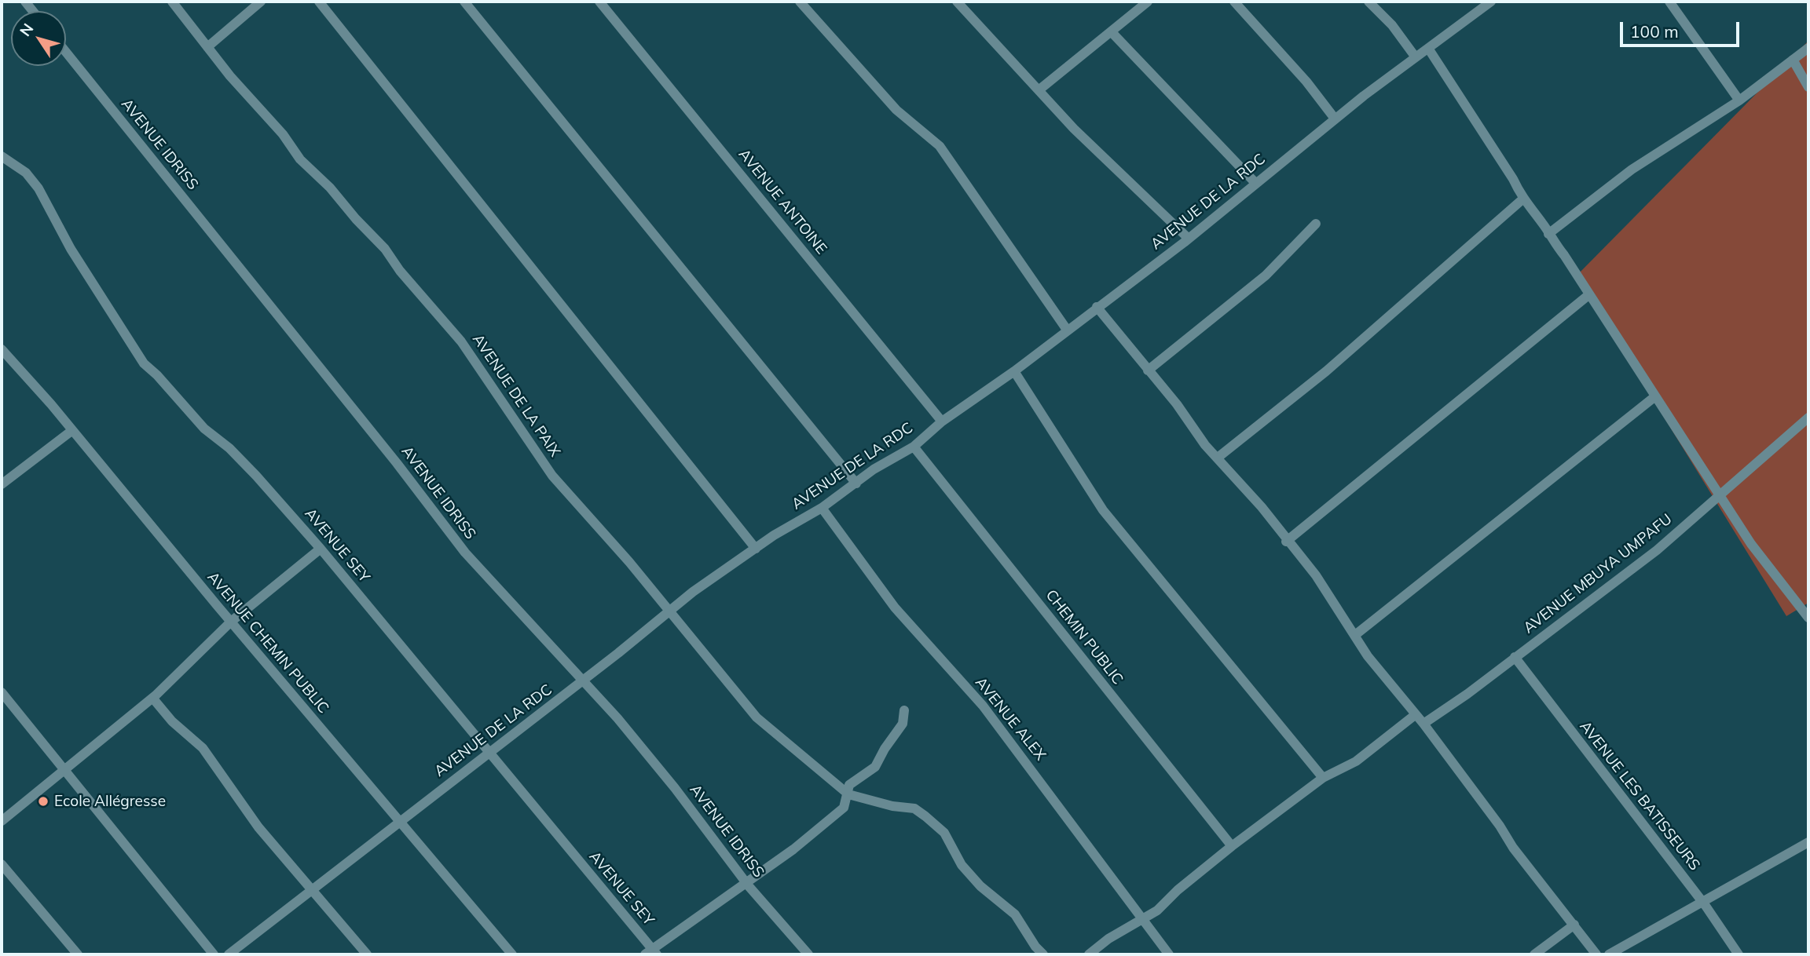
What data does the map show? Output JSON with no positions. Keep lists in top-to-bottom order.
{
  "streets": {
    "street": [
      "AVENUE IDRISS",
      "AVENUE ANTOINE",
      "AVENUE DE LA RDC",
      "AVENUE DE LA PAIX",
      "AVENUE SEY",
      "AVENUE MBUYA UMPAFU",
      "CHEMIN PUBLIC",
      "AVENUE CHEMIN PUBLIC",
      "AVENUE ALEX",
      "AVENUE LES BATISSEURS"
    ]
  },
  "crossings": [
    ["AVENUE IDRISS", "AVENUE DE LA RDC"],
    ["AVENUE ANTOINE", "AVENUE DE LA RDC"],
    ["AVENUE DE LA RDC", "AVENUE DE LA PAIX"],
    ["AVENUE DE LA RDC", "AVENUE SEY"],
    ["AVENUE DE LA RDC", "CHEMIN PUBLIC"],
    ["AVENUE DE LA RDC", "AVENUE CHEMIN PUBLIC"],
    ["AVENUE DE LA RDC", "AVENUE ALEX"],
    ["AVENUE MBUYA UMPAFU", "AVENUE LES BATISSEURS"]
  ],
  "places": ["Ecole Allégresse"],
  "scale_bar": "100 m",
  "north": "top left"
}
